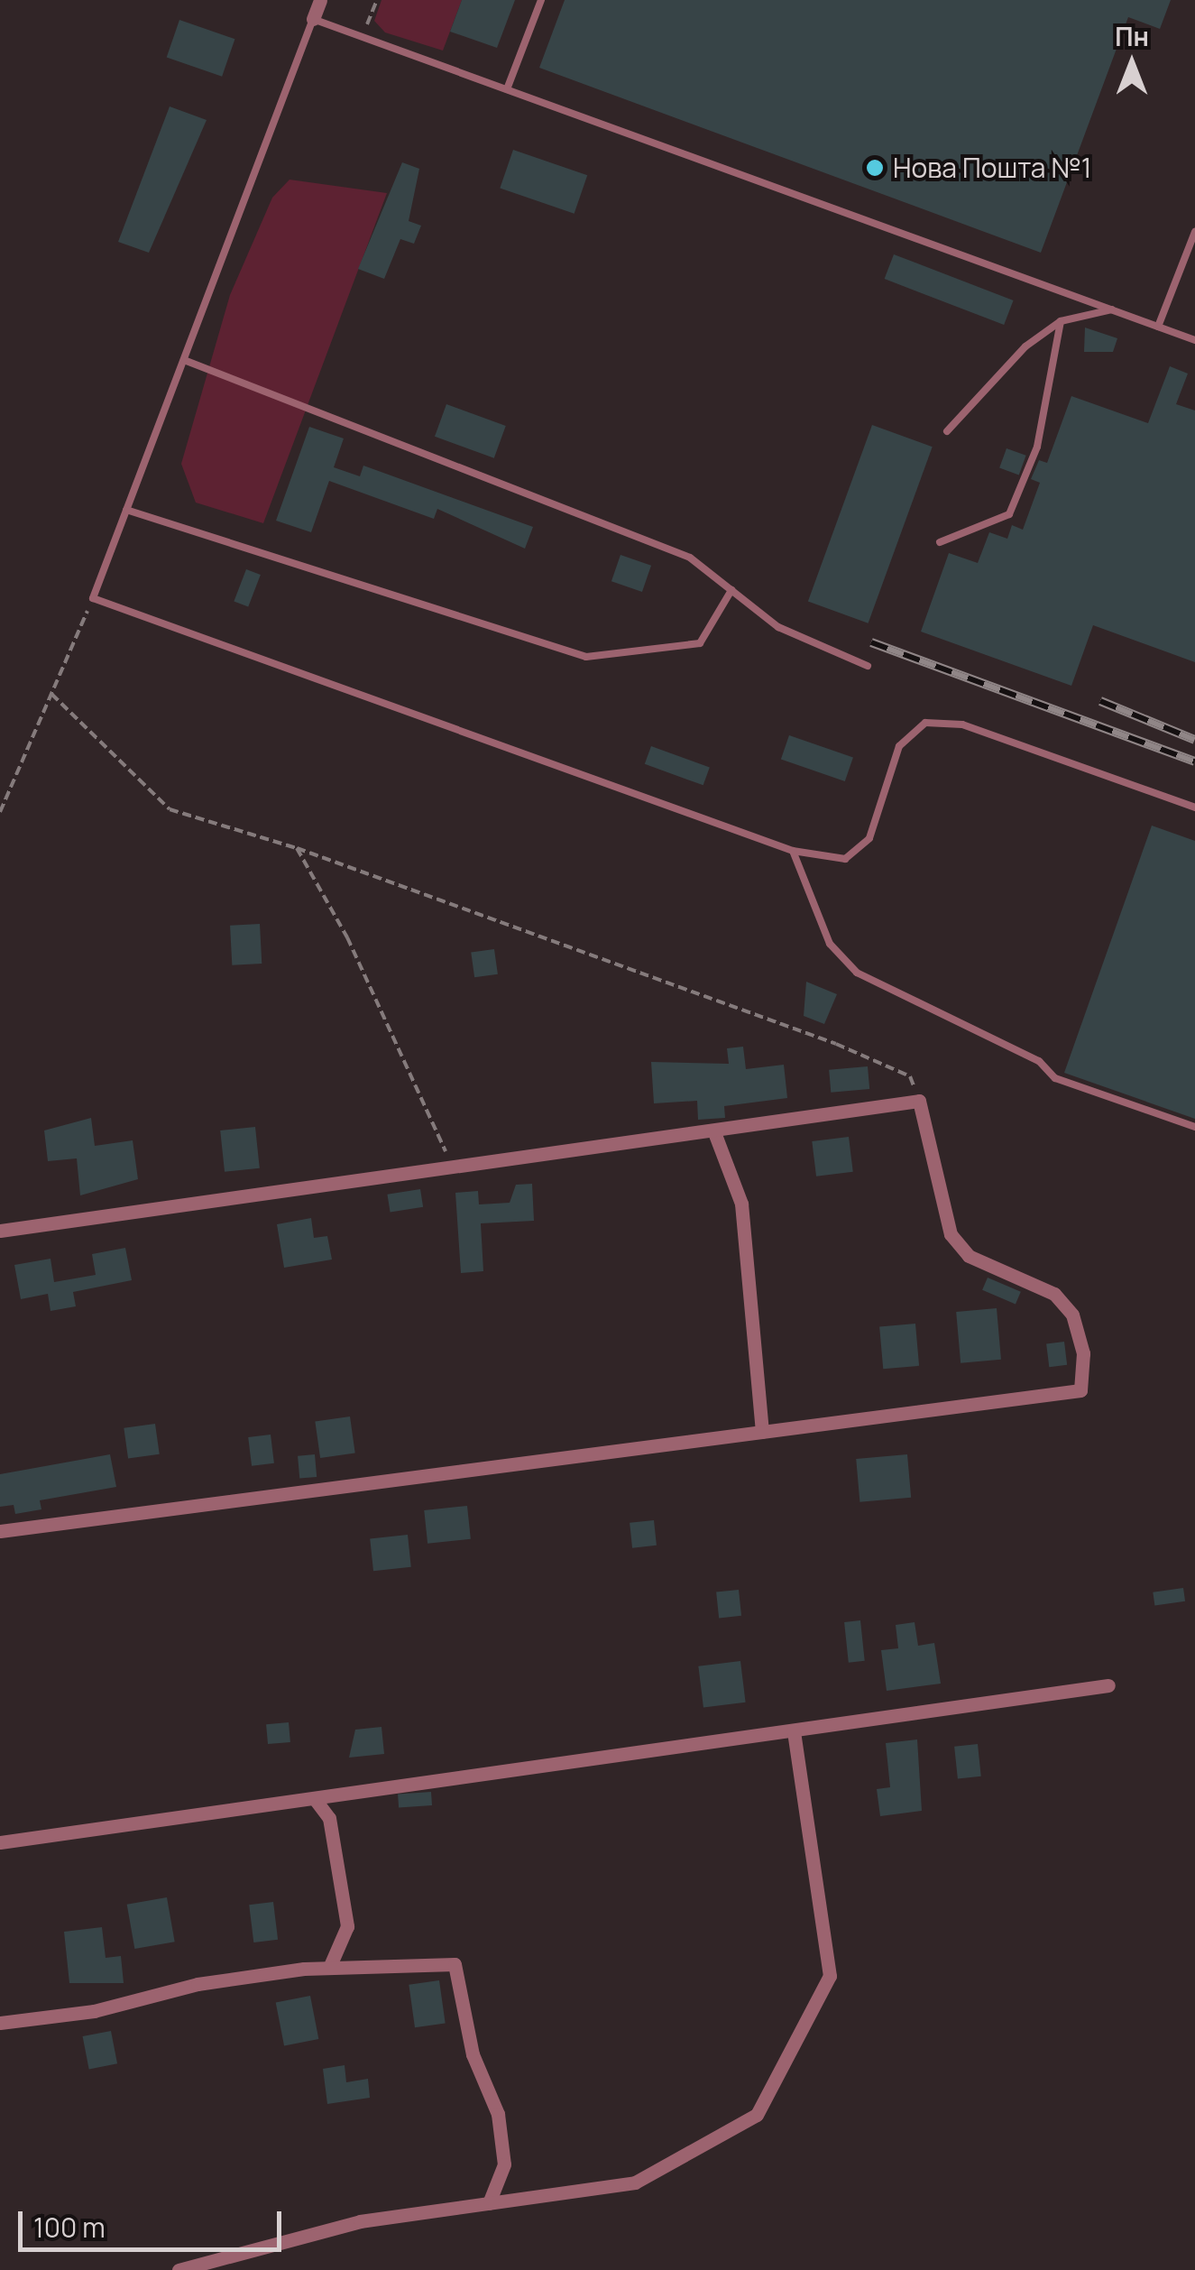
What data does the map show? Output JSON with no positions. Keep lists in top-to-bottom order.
{
  "places": ["Нова Пошта №1"],
  "scale_bar": "100 m",
  "north": "top"
}
